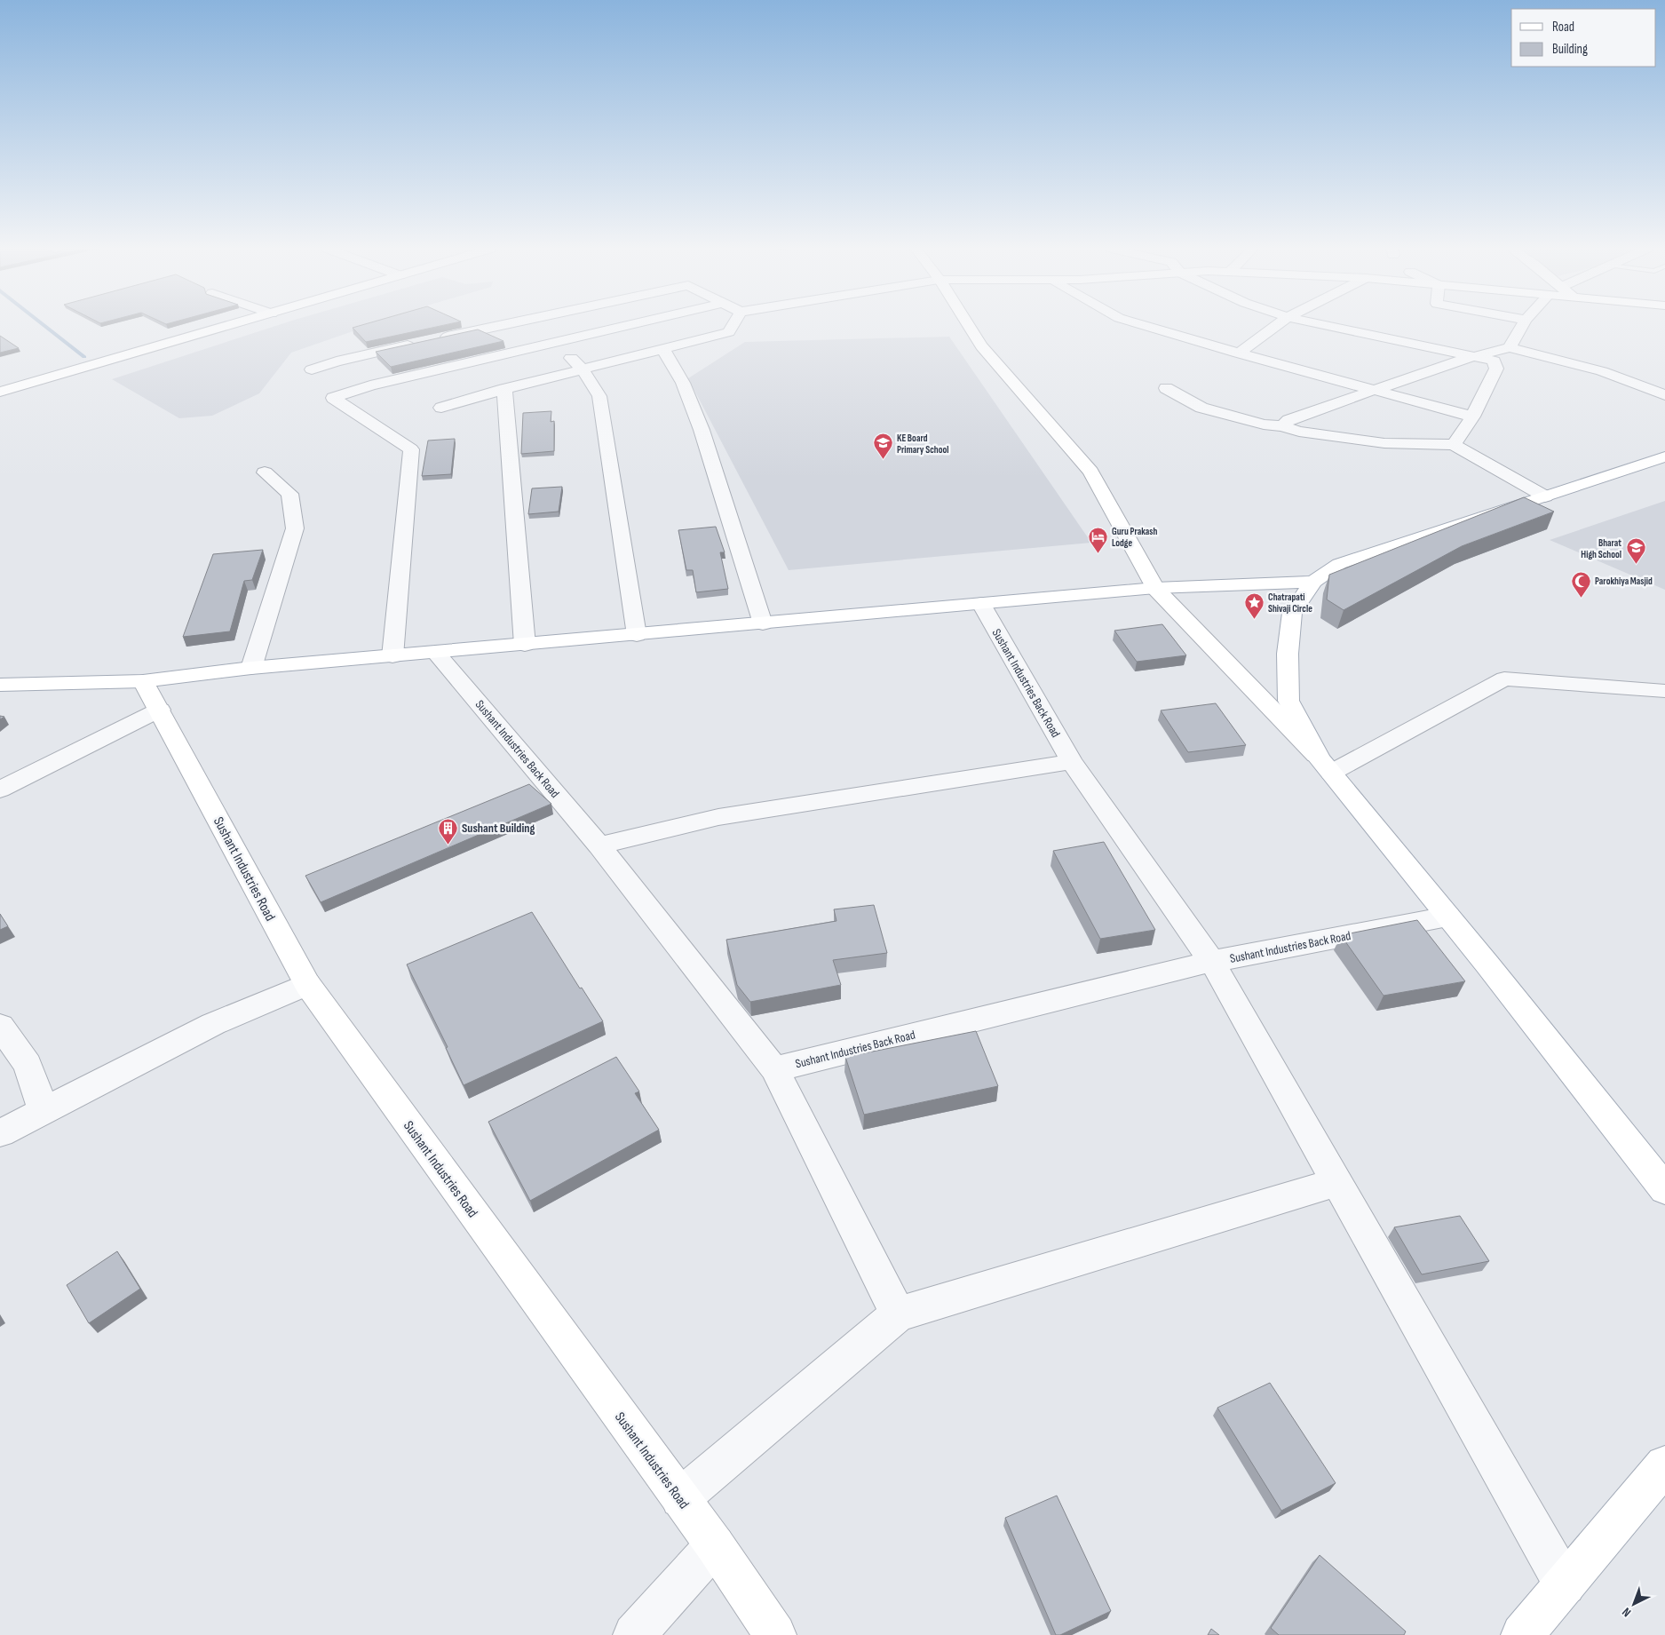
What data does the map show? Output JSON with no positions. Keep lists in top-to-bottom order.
{
  "streets": {
    "main road": ["Sushant Industries Road"],
    "street": ["Sushant Industries Back Road"]
  },
  "places": {
    "school or university": ["KE Board Primary School", "Bharat High School"],
    "hotel": ["Guru Prakash Lodge"],
    "mosque": ["Parokhiya Masjid"],
    "place": ["Chatrapati Shivaji Circle"],
    "building": ["Sushant Building"]
  },
  "legend": ["Road", "Building"],
  "north": "bottom left"
}
